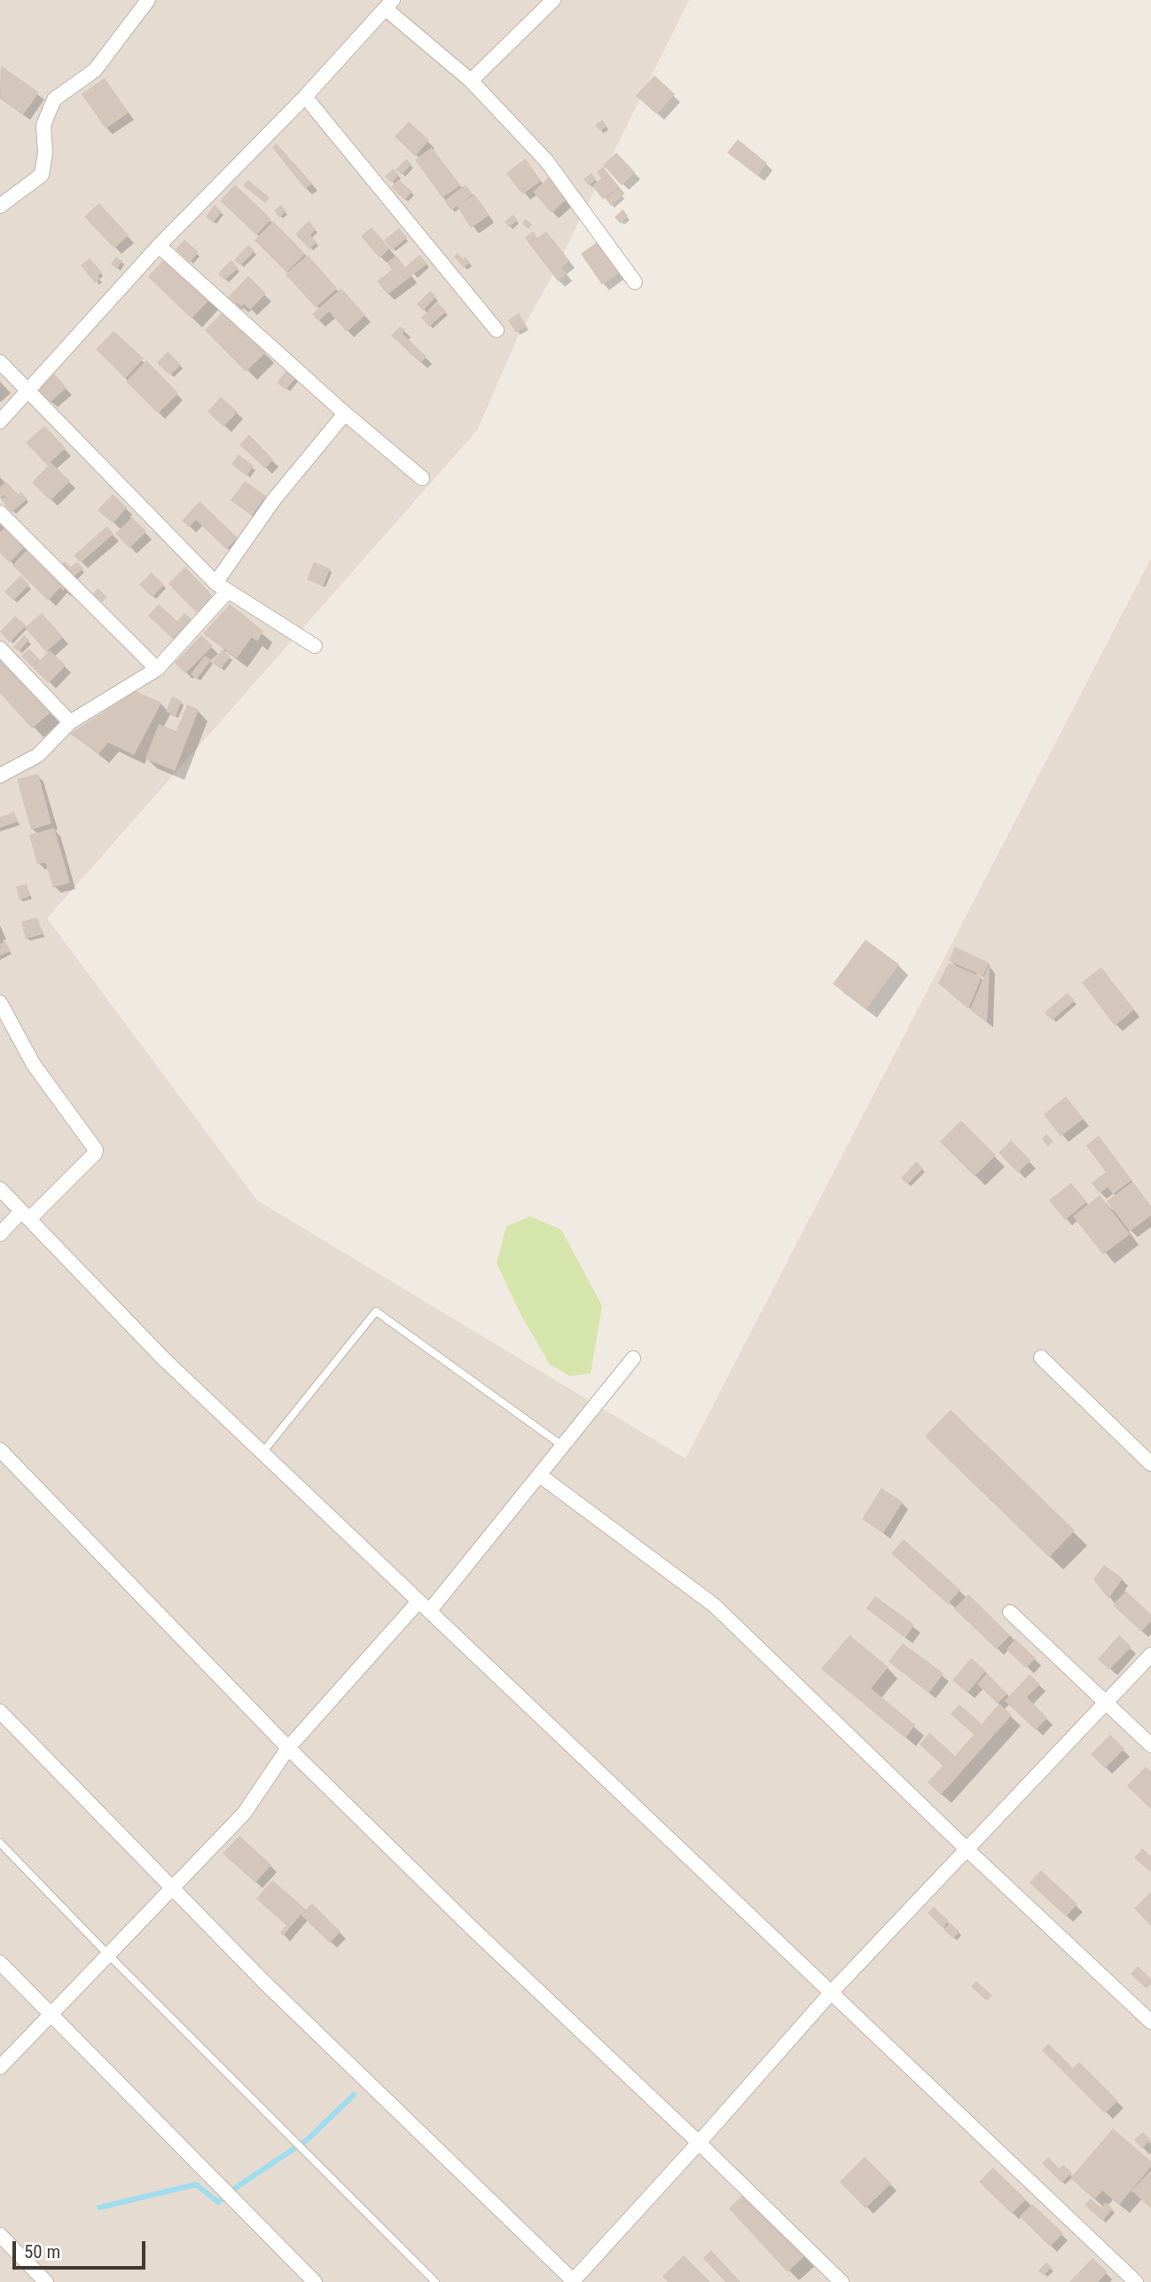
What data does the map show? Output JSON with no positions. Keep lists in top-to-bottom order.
{
  "scale_bar": "50 m"
}
